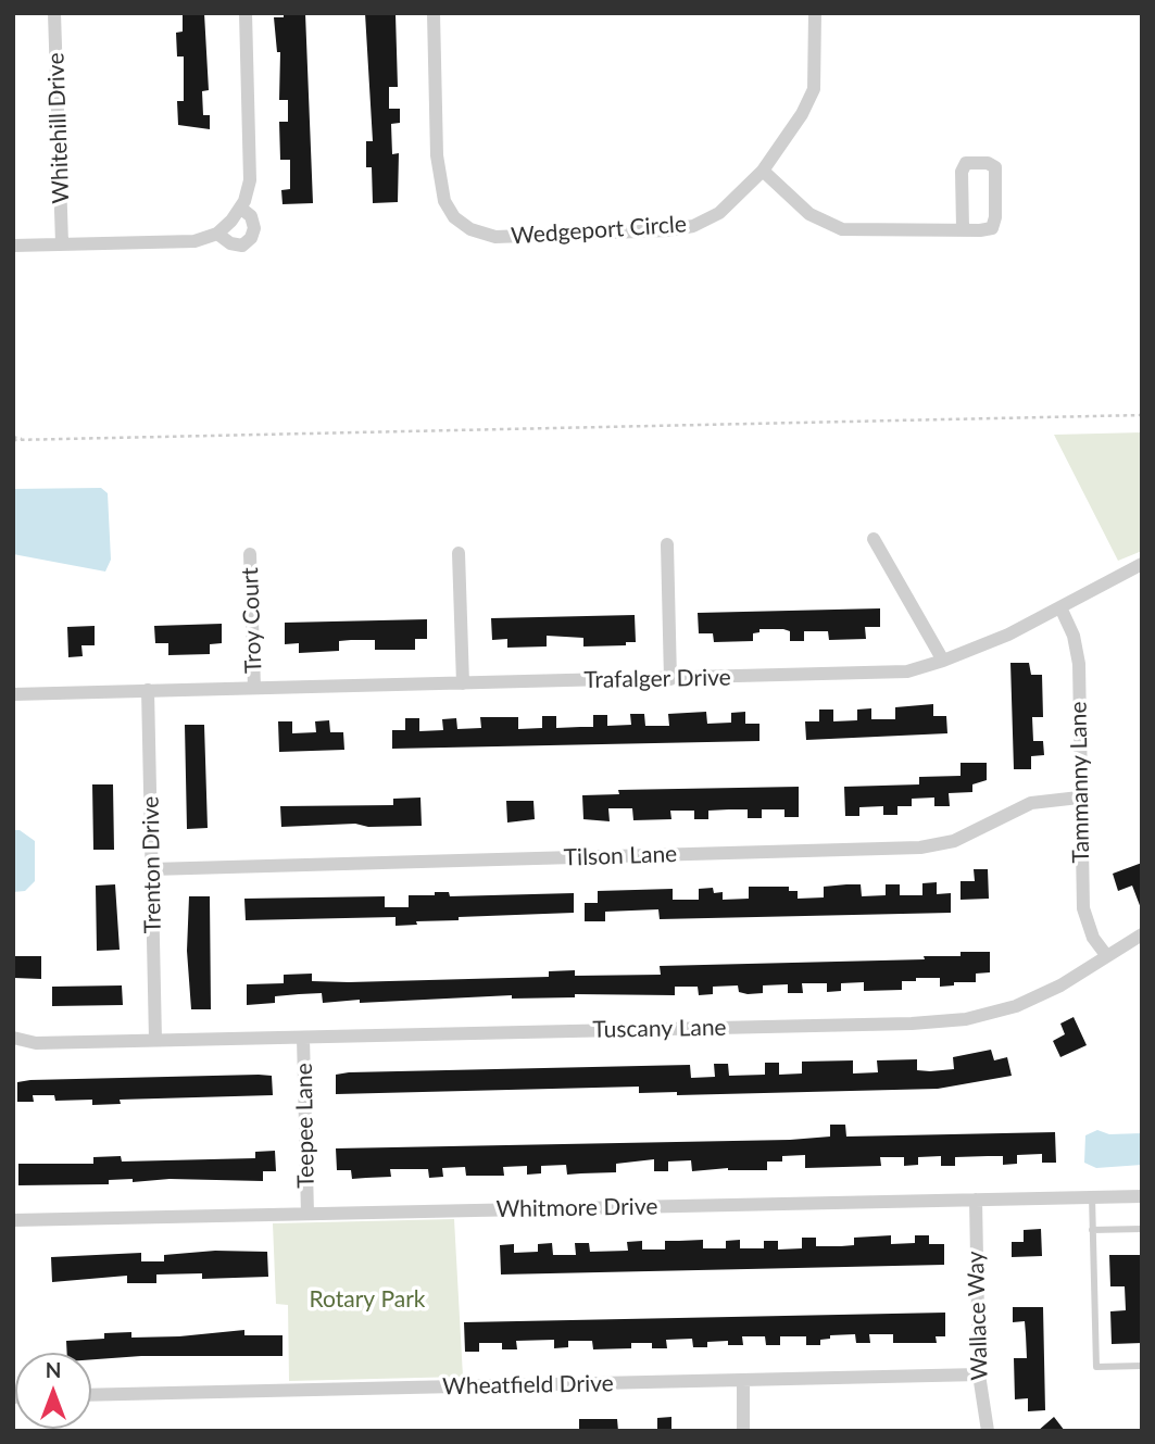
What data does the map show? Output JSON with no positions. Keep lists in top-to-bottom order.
{
  "streets": {
    "street": [
      "Whitehill Drive",
      "Wedgeport Circle",
      "Troy Court",
      "Trafalger Drive",
      "Tammanny Lane",
      "Tilson Lane",
      "Trenton Drive",
      "Tuscany Lane",
      "Teepee Lane",
      "Whitmore Drive",
      "Wallace Way",
      "Wheatfield Drive"
    ]
  },
  "crossings": [
    ["Troy Court", "Trafalger Drive"],
    ["Trafalger Drive", "Tammanny Lane"],
    ["Trafalger Drive", "Trenton Drive"],
    ["Tammanny Lane", "Tilson Lane"],
    ["Tammanny Lane", "Tuscany Lane"],
    ["Tilson Lane", "Trenton Drive"],
    ["Trenton Drive", "Tuscany Lane"],
    ["Tuscany Lane", "Teepee Lane"],
    ["Teepee Lane", "Whitmore Drive"],
    ["Whitmore Drive", "Wallace Way"],
    ["Wallace Way", "Wheatfield Drive"]
  ],
  "parks": ["Rotary Park"],
  "north": "top"
}
